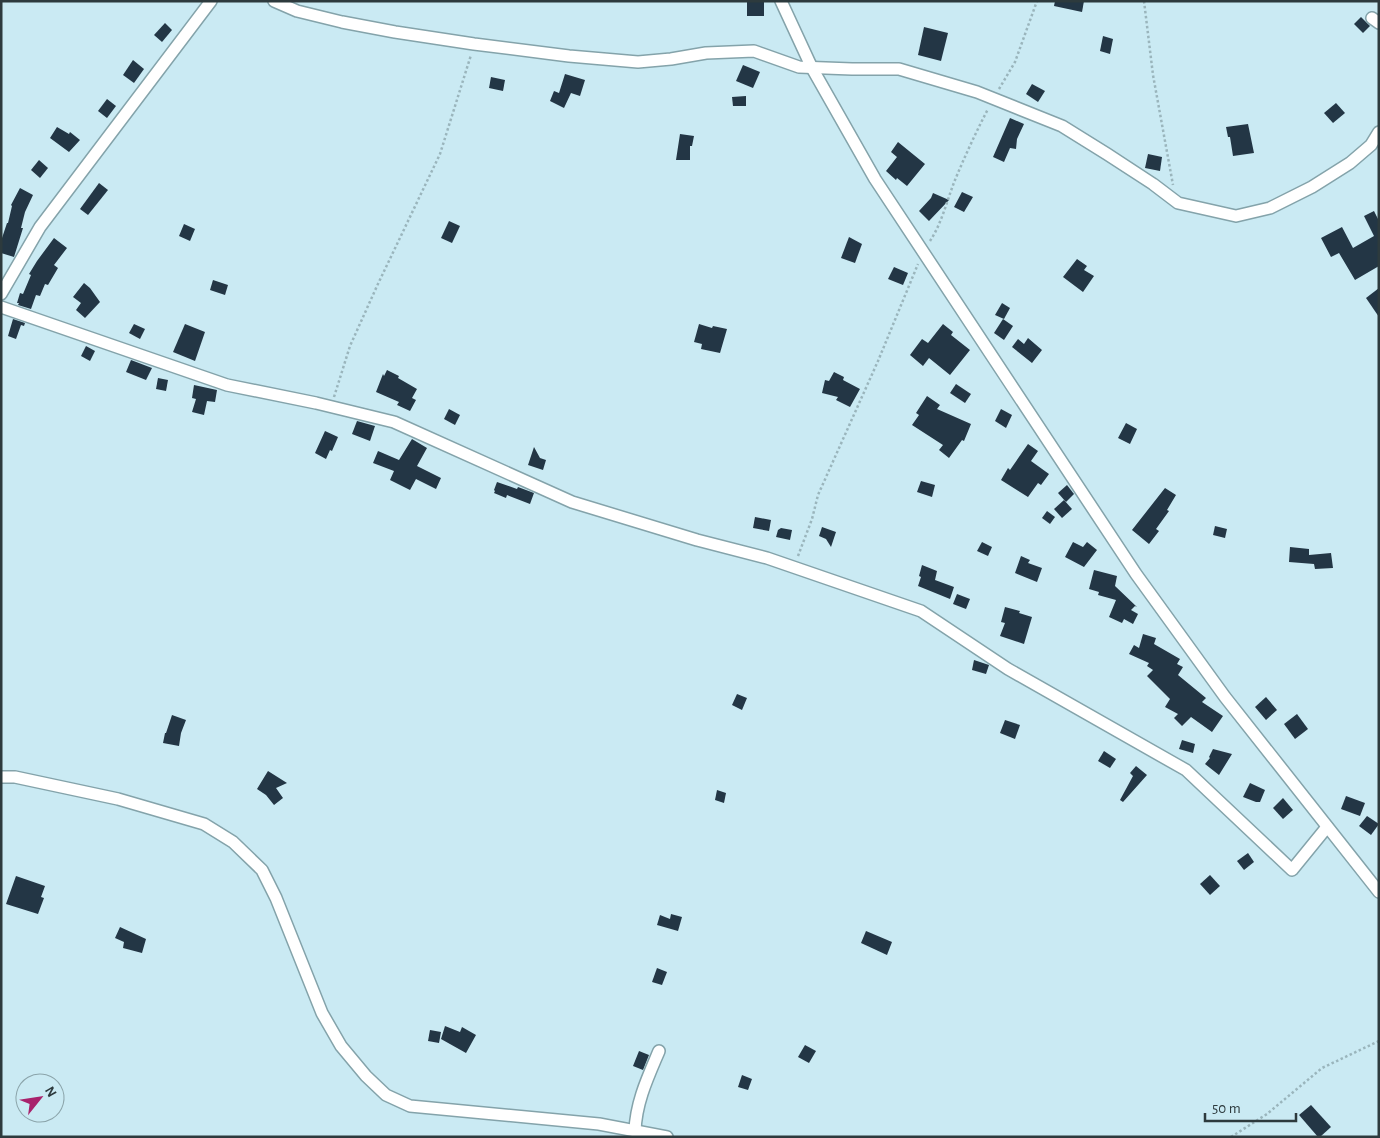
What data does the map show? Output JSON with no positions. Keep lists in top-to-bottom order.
{
  "scale_bar": "50 m",
  "north": "top right"
}
